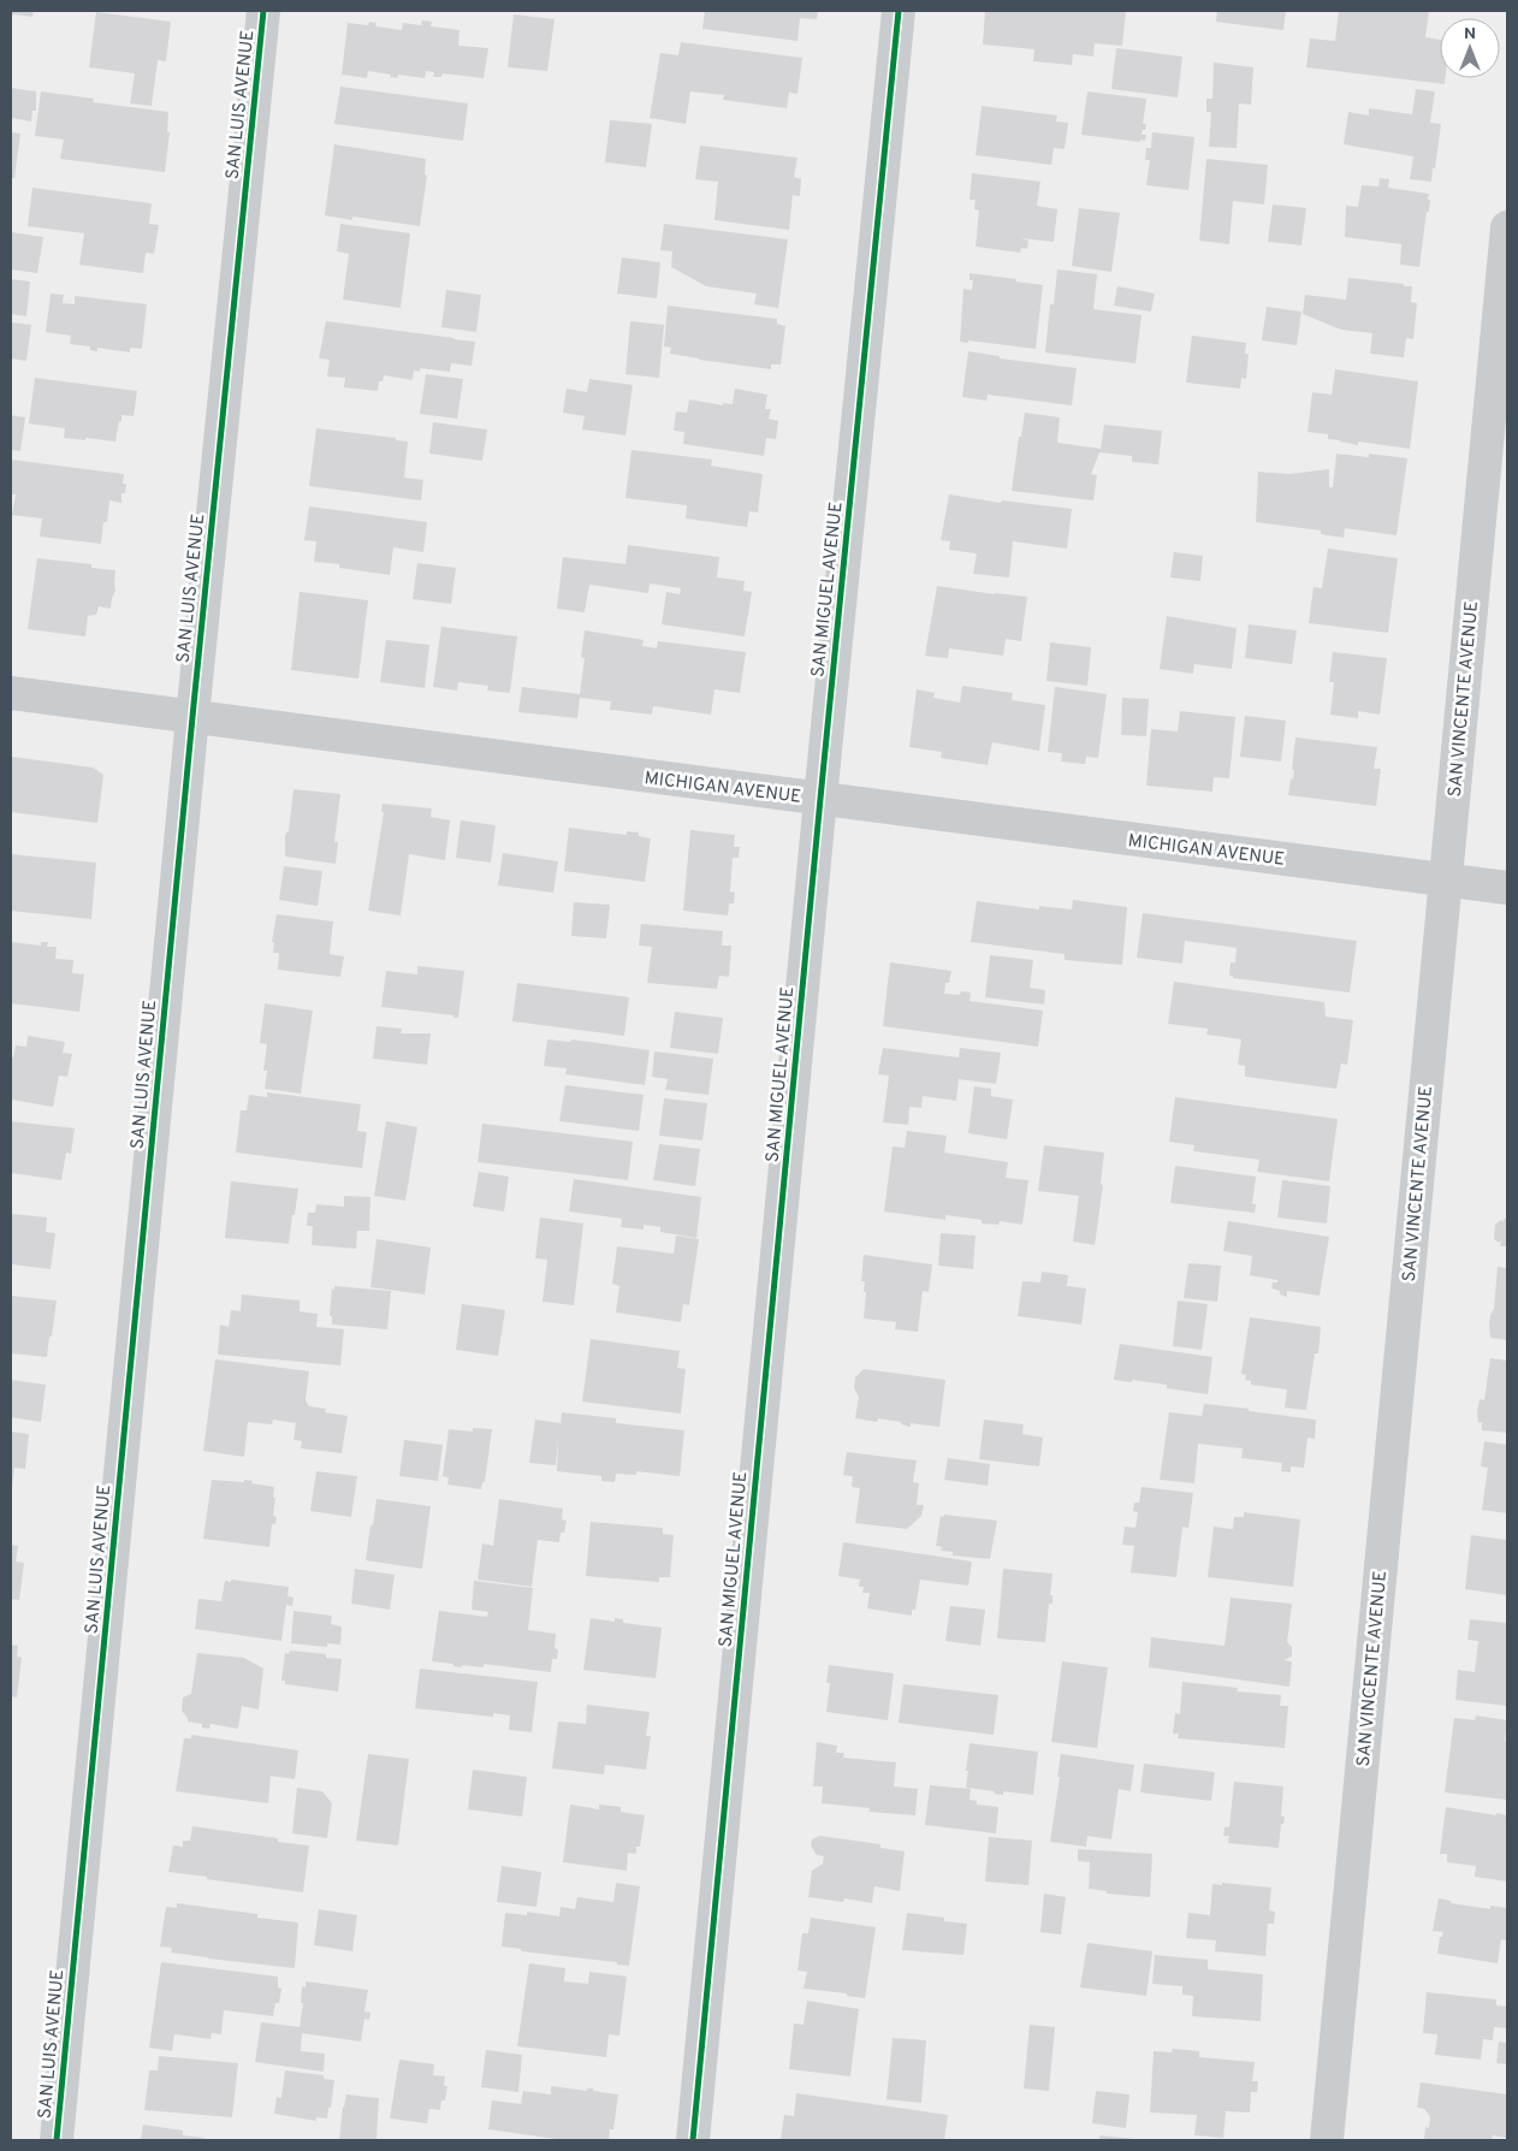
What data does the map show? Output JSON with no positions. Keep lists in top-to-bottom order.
{
  "streets": {
    "street": [
      "SAN LUIS AVENUE",
      "SAN MIGUEL AVENUE",
      "SAN VINCENTE AVENUE",
      "MICHIGAN AVENUE"
    ]
  },
  "crossings": [
    ["SAN LUIS AVENUE", "MICHIGAN AVENUE"],
    ["SAN MIGUEL AVENUE", "MICHIGAN AVENUE"],
    ["SAN VINCENTE AVENUE", "MICHIGAN AVENUE"]
  ],
  "north": "top"
}
